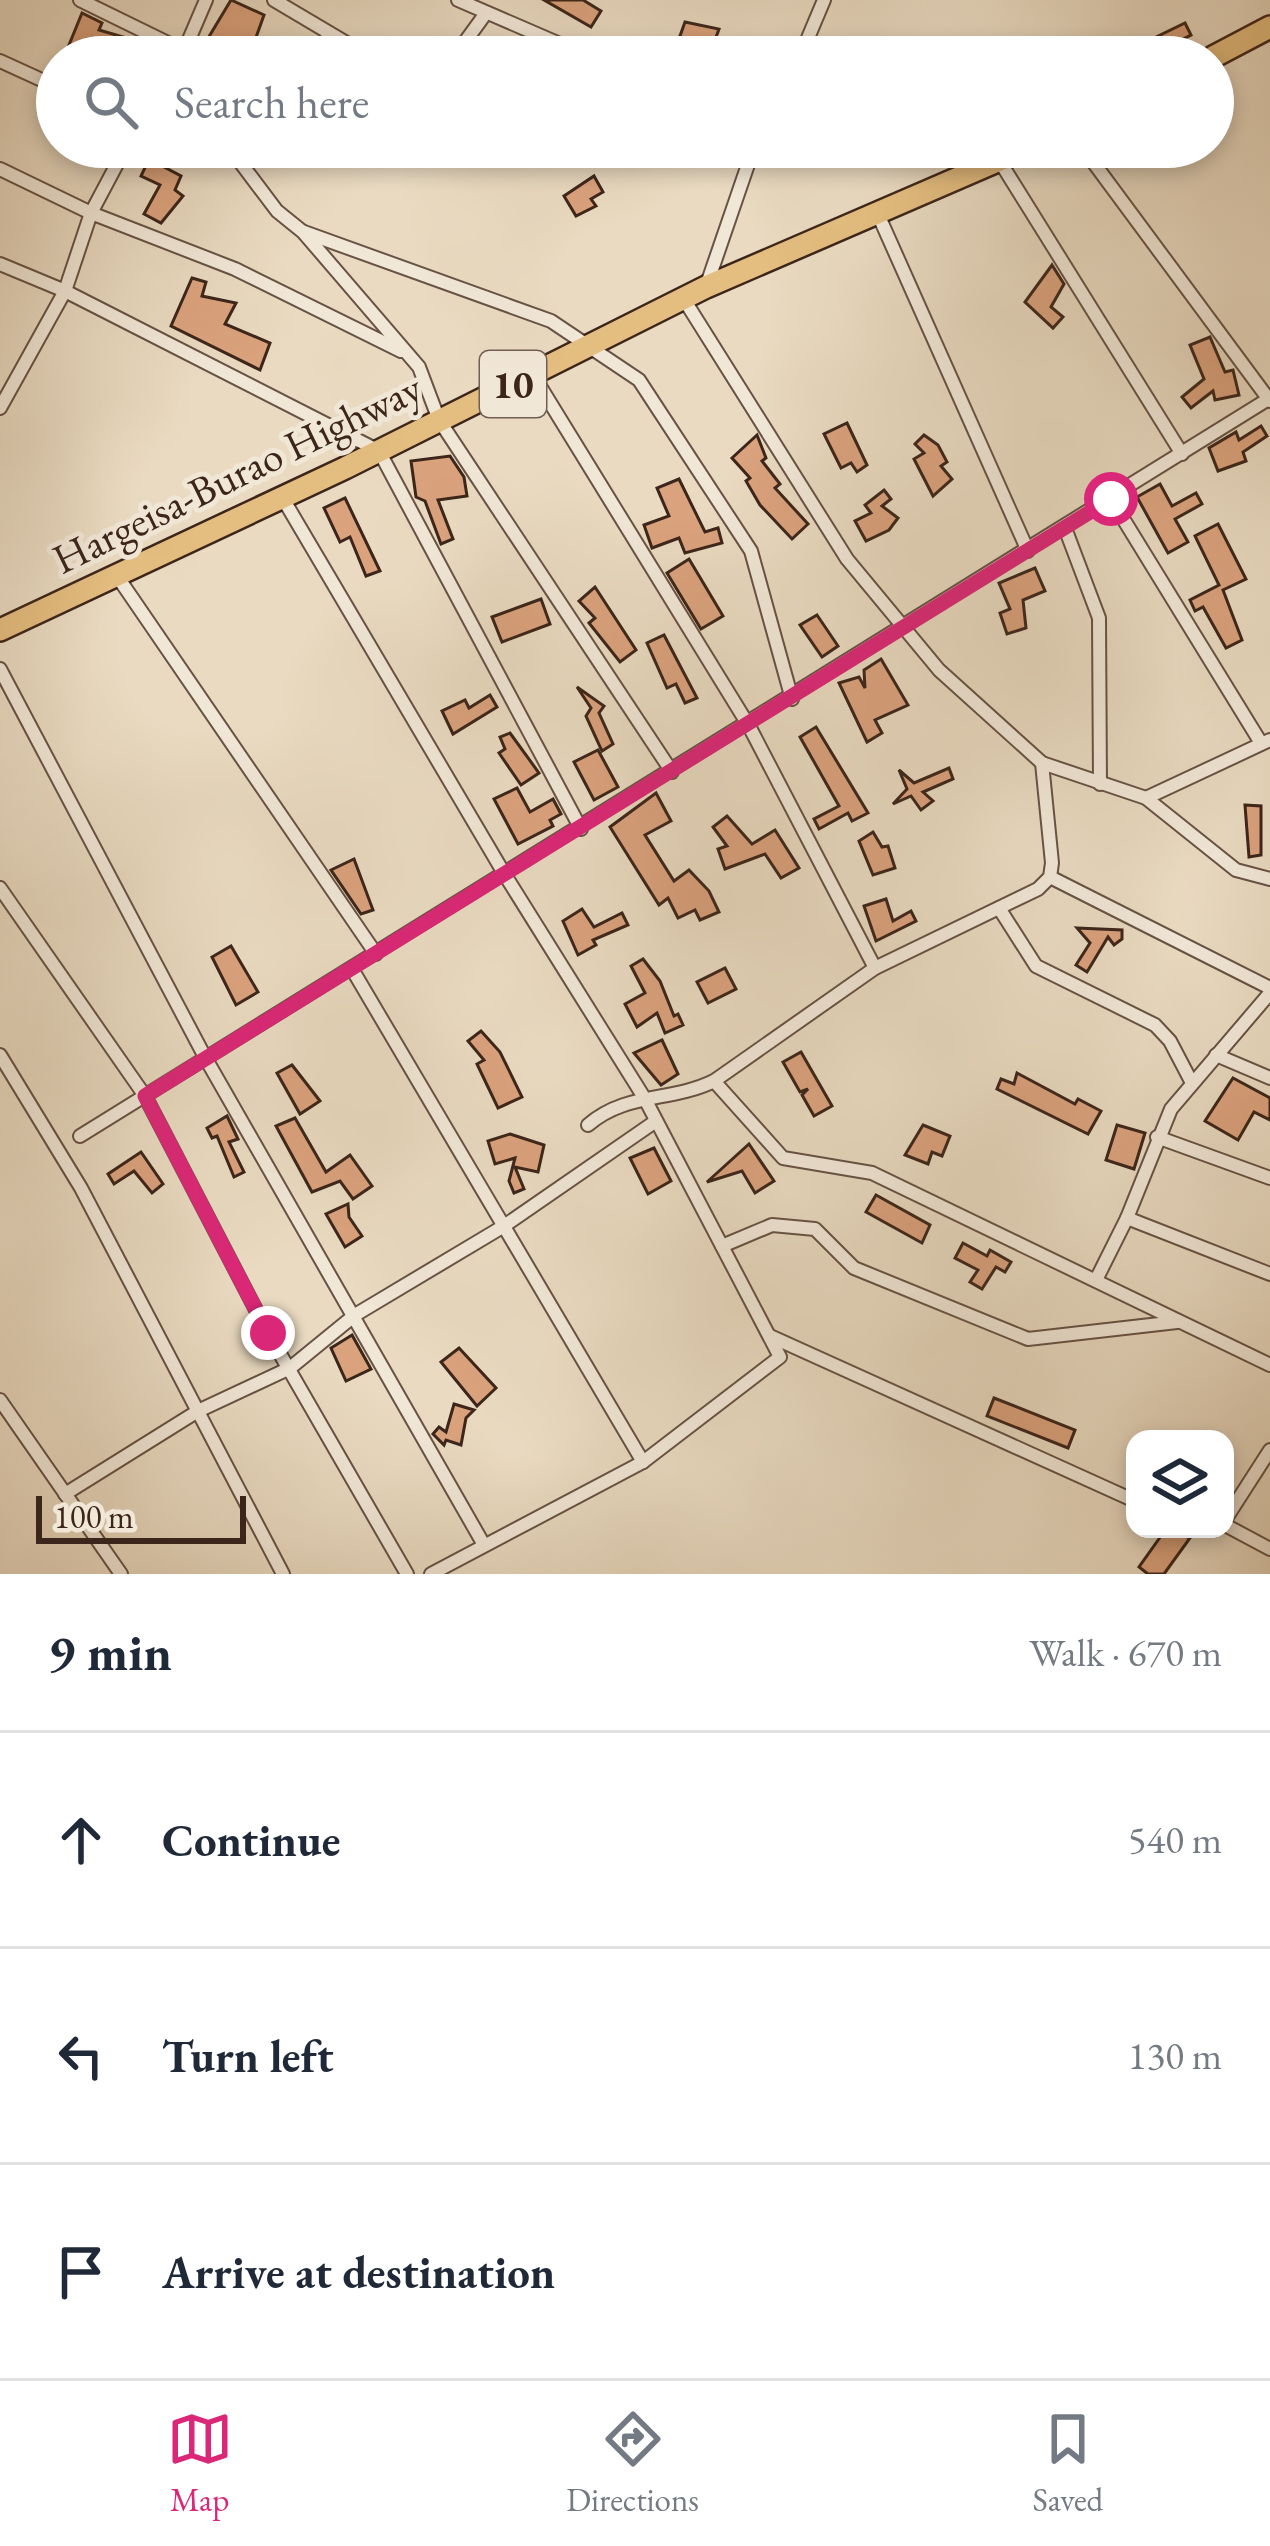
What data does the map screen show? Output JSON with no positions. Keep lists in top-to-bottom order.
{
  "streets": {
    "highway": ["10", "Hargeisa-Burao Highway"]
  },
  "scale_bar": "100 m",
  "page": {
    "search": "Search here",
    "scale": "100 m",
    "heading": ["9 min", "Walk · 670 m"],
    "list": [
      ["Continue", "540 m"],
      ["Turn left", "130 m"],
      "Arrive at destination"
    ],
    "nav": ["Map", "Directions", "Saved"]
  }
}
